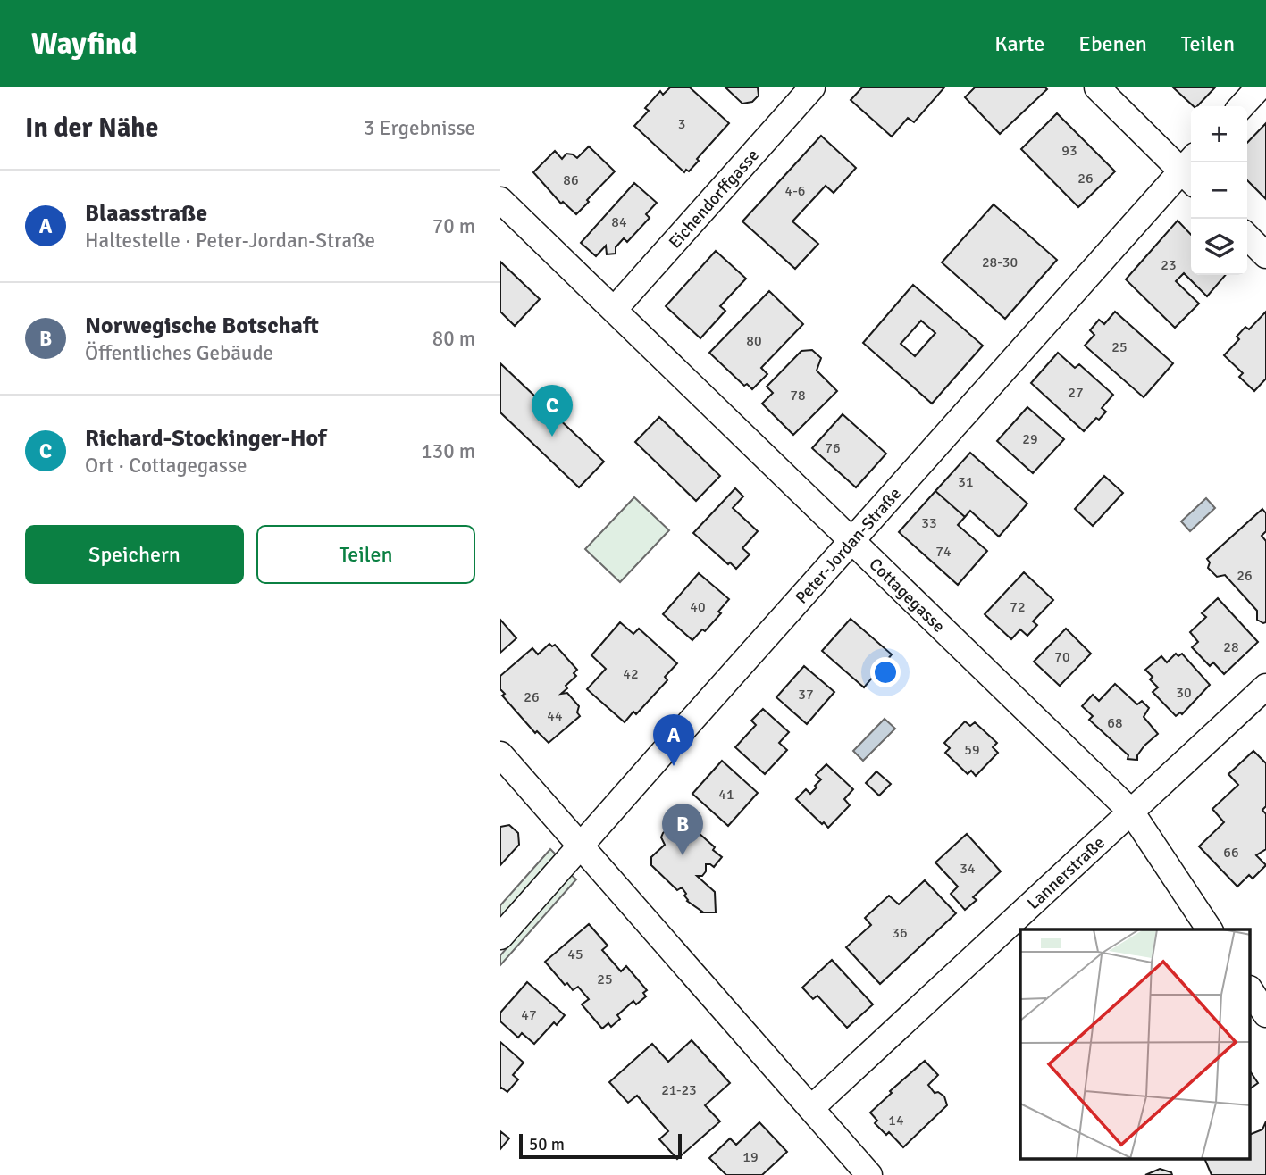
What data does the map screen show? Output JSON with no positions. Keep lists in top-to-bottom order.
{
  "streets": {
    "street": [
      "Eichendorffgasse",
      "Peter-Jordan-Straße",
      "Cottagegasse",
      "Lannerstraße"
    ]
  },
  "crossings": [
    ["Eichendorffgasse", "Cottagegasse"],
    ["Peter-Jordan-Straße", "Cottagegasse"],
    ["Cottagegasse", "Lannerstraße"]
  ],
  "house_numbers": [
    "3",
    "93",
    "26",
    "86",
    "4-6",
    "84",
    "28-30",
    "23",
    "80",
    "25",
    "27",
    "78",
    "29",
    "76",
    "31",
    "33",
    "74",
    "26",
    "40",
    "72",
    "28",
    "70",
    "42",
    "30",
    "37",
    "26",
    "44",
    "68",
    "59",
    "41",
    "66",
    "34",
    "36",
    "45",
    "25",
    "47",
    "21-23",
    "14",
    "19"
  ],
  "scale_bar": "50 m",
  "page": {
    "header": "Wayfind",
    "nav": ["Karte", "Ebenen", "Teilen"],
    "heading": ["In der Nähe", "3 Ergebnisse"],
    "map_buttons": ["+", "−"],
    "list": [
      {
        "mark": "A",
        "name": "Blaasstraße",
        "note": "Haltestelle · Peter-Jordan-Straße",
        "value": "70 m"
      },
      {
        "mark": "B",
        "name": "Norwegische Botschaft",
        "note": "Öffentliches Gebäude",
        "value": "80 m"
      },
      {
        "mark": "C",
        "name": "Richard-Stockinger-Hof",
        "note": "Ort · Cottagegasse",
        "value": "130 m"
      }
    ],
    "pins": ["C", "A", "B"],
    "buttons": ["Speichern", "Teilen"],
    "scale": "50 m"
  }
}
